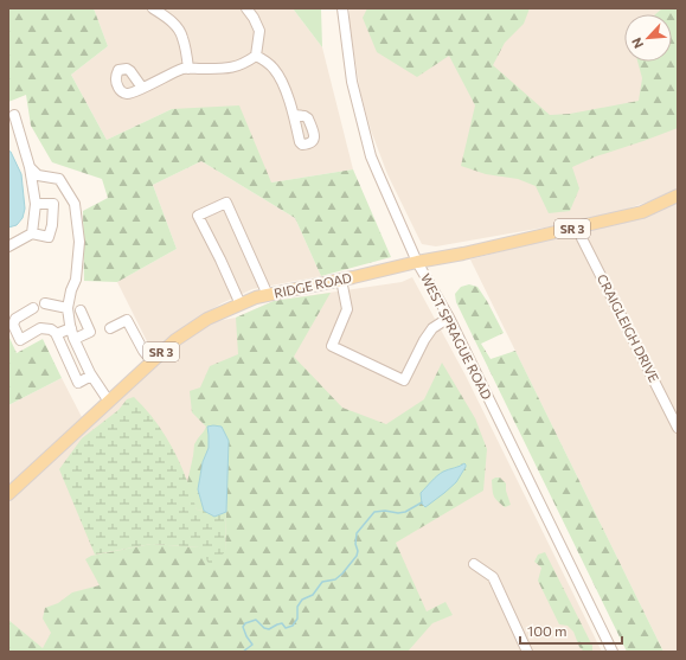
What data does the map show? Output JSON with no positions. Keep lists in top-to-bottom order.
{
  "streets": {
    "main road": ["SR 3", "RIDGE ROAD"],
    "street": ["CRAIGLEIGH DRIVE", "WEST SPRAGUE ROAD"]
  },
  "crossings": [
    ["RIDGE ROAD", "CRAIGLEIGH DRIVE"],
    ["RIDGE ROAD", "WEST SPRAGUE ROAD"]
  ],
  "scale_bar": "100 m",
  "north": "bottom left"
}
